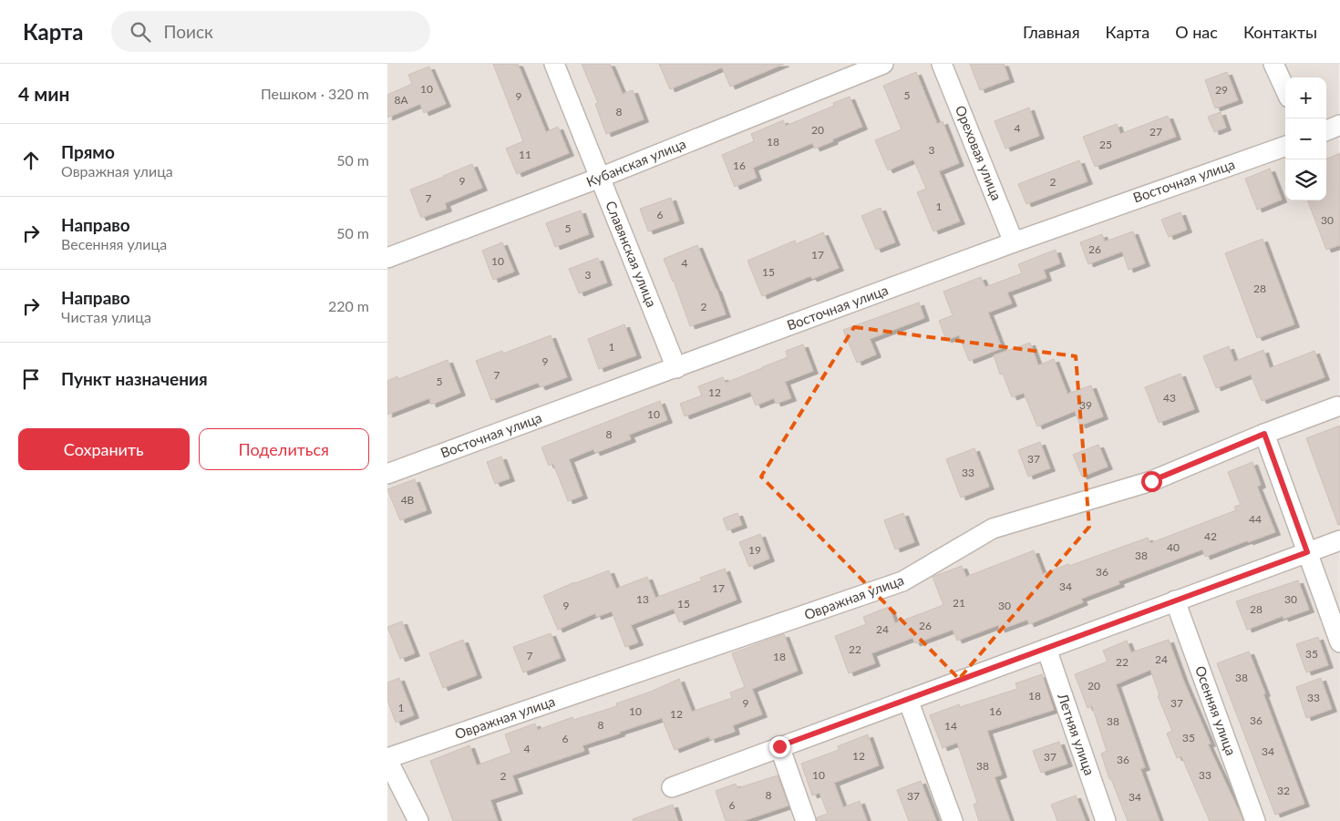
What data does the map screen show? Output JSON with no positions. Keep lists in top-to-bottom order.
{
  "streets": {
    "street": [
      "Ореховая улица",
      "Кубанская улица",
      "Восточная улица",
      "Славянская улица",
      "Овражная улица",
      "Осенняя улица",
      "Летняя улица"
    ]
  },
  "crossings": [
    ["Ореховая улица", "Восточная улица"],
    ["Кубанская улица", "Славянская улица"],
    ["Восточная улица", "Славянская улица"]
  ],
  "house_numbers": [
    "10",
    "29",
    "5",
    "9",
    "8А",
    "8",
    "4",
    "20",
    "27",
    "18",
    "25",
    "3",
    "11",
    "16",
    "9",
    "2",
    "7",
    "1",
    "6",
    "30",
    "5",
    "26",
    "17",
    "10",
    "4",
    "15",
    "3",
    "28",
    "2",
    "1",
    "9",
    "7",
    "5",
    "12",
    "43",
    "39",
    "10",
    "8",
    "37",
    "33",
    "4В",
    "44",
    "42",
    "40",
    "19",
    "38",
    "36",
    "34",
    "17",
    "13",
    "30",
    "21",
    "15",
    "9",
    "30",
    "28",
    "26",
    "24",
    "22",
    "35",
    "7",
    "18",
    "24",
    "22",
    "38",
    "20",
    "18",
    "33",
    "9",
    "37",
    "1",
    "10",
    "16",
    "12",
    "36",
    "38",
    "8",
    "14",
    "35",
    "6",
    "4",
    "34",
    "12",
    "37",
    "36",
    "38",
    "10",
    "33",
    "2",
    "32",
    "8",
    "37",
    "34",
    "6"
  ],
  "page": {
    "header": "Карта",
    "search": "Поиск",
    "nav": [
      "Главная",
      "Карта",
      "О нас",
      "Контакты"
    ],
    "heading": ["4 мин", "Пешком · 320 m"],
    "map_buttons": ["+", "−"],
    "list": [
      ["Прямо", "Овражная улица", "50 m"],
      ["Направо", "Весенняя улица", "50 m"],
      ["Направо", "Чистая улица", "220 m"],
      "Пункт назначения"
    ],
    "buttons": ["Сохранить", "Поделиться"]
  }
}
